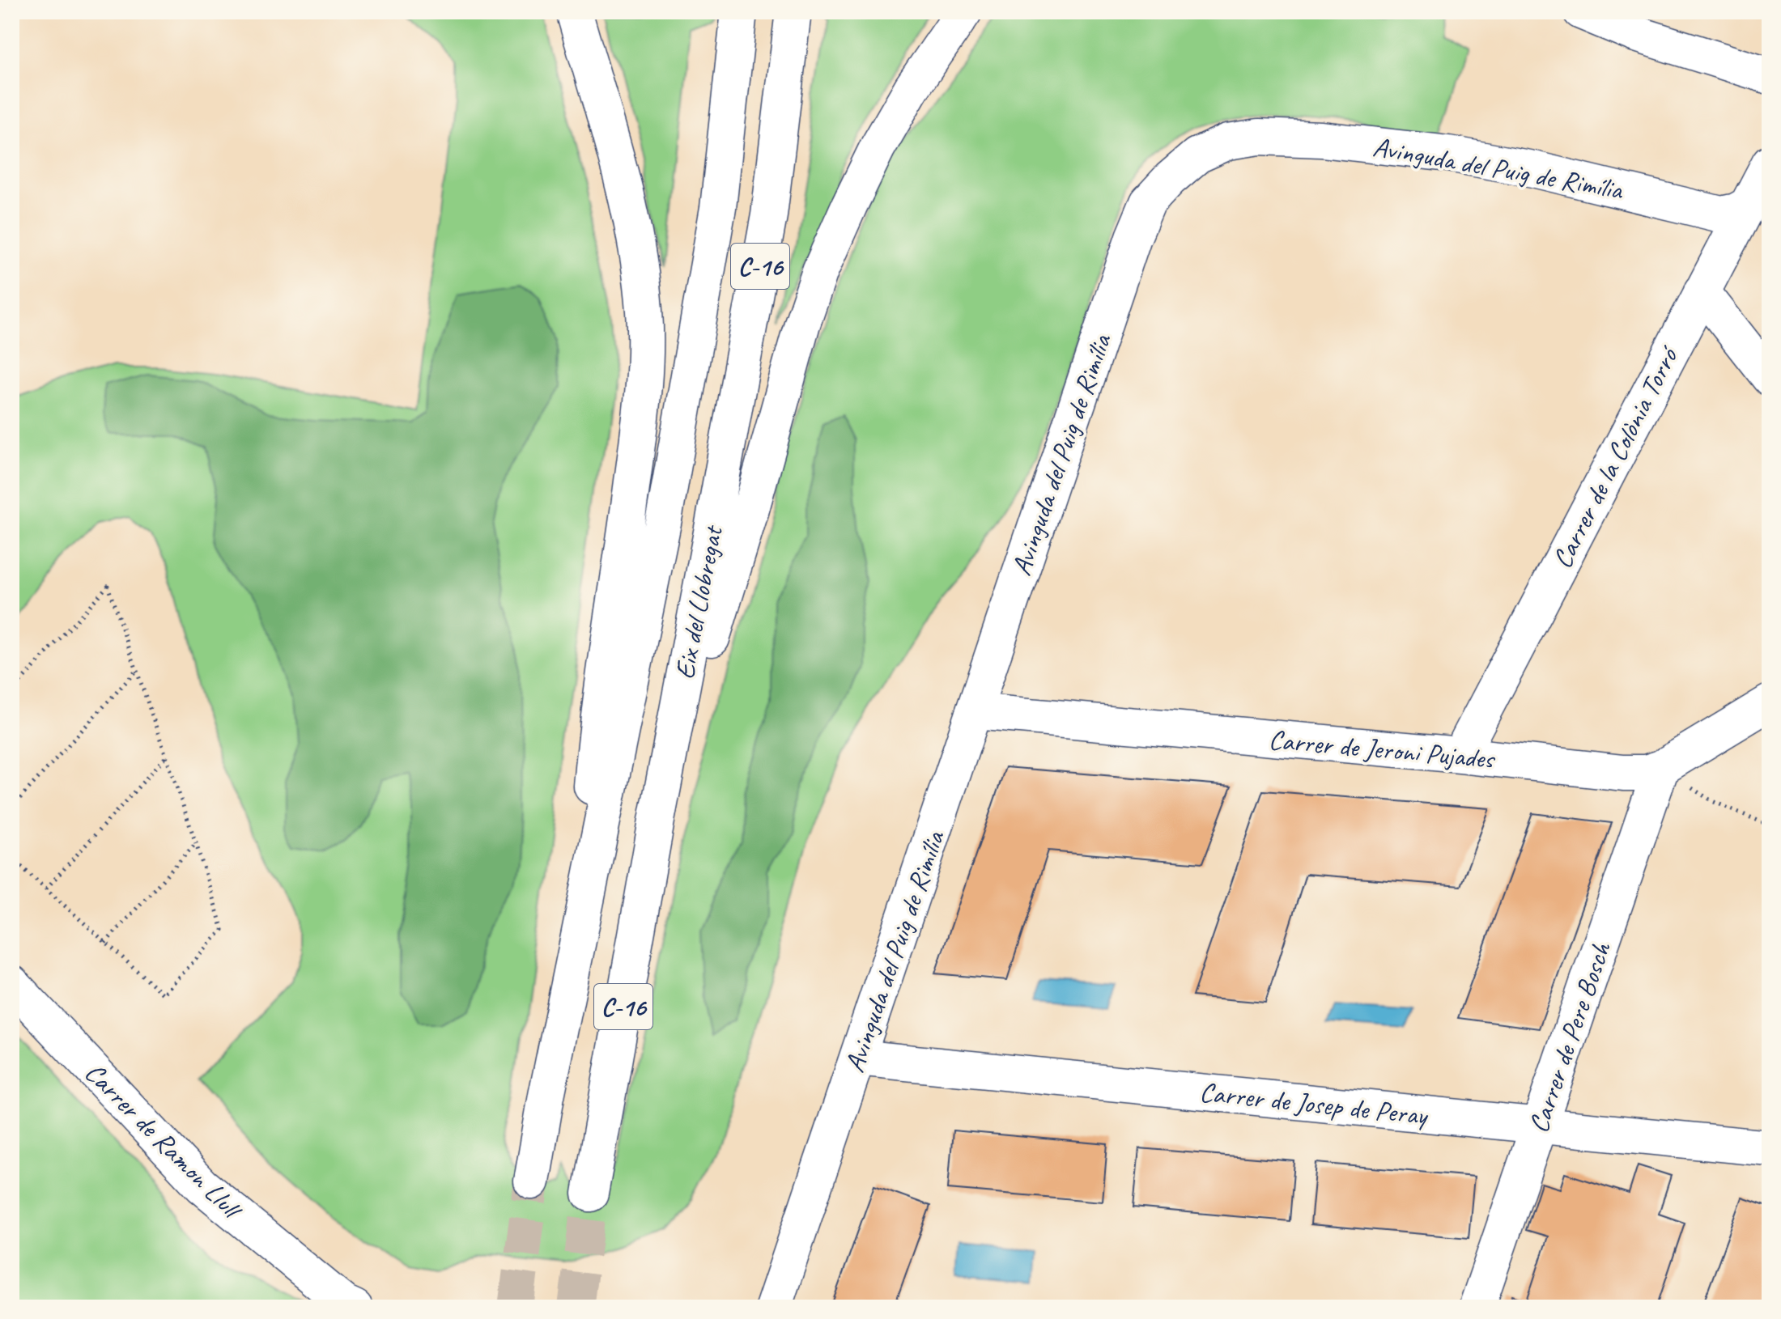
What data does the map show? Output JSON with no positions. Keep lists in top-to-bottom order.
{
  "streets": {
    "main road": [
      "Avinguda del Puig de Rimília",
      "C-16",
      "Carrer de la Colònia Torró",
      "Eix del Llobregat",
      "Carrer de Jeroni Pujades",
      "Carrer de Pere Bosch",
      "Carrer de Josep de Peray",
      "Carrer de Ramon Llull"
    ]
  },
  "crossings": [
    ["Avinguda del Puig de Rimília", "Carrer de la Colònia Torró"],
    ["Avinguda del Puig de Rimília", "Carrer de Jeroni Pujades"],
    ["Avinguda del Puig de Rimília", "Carrer de Josep de Peray"],
    ["Carrer de la Colònia Torró", "Carrer de Jeroni Pujades"],
    ["Carrer de Jeroni Pujades", "Carrer de Pere Bosch"],
    ["Carrer de Pere Bosch", "Carrer de Josep de Peray"]
  ]
}
